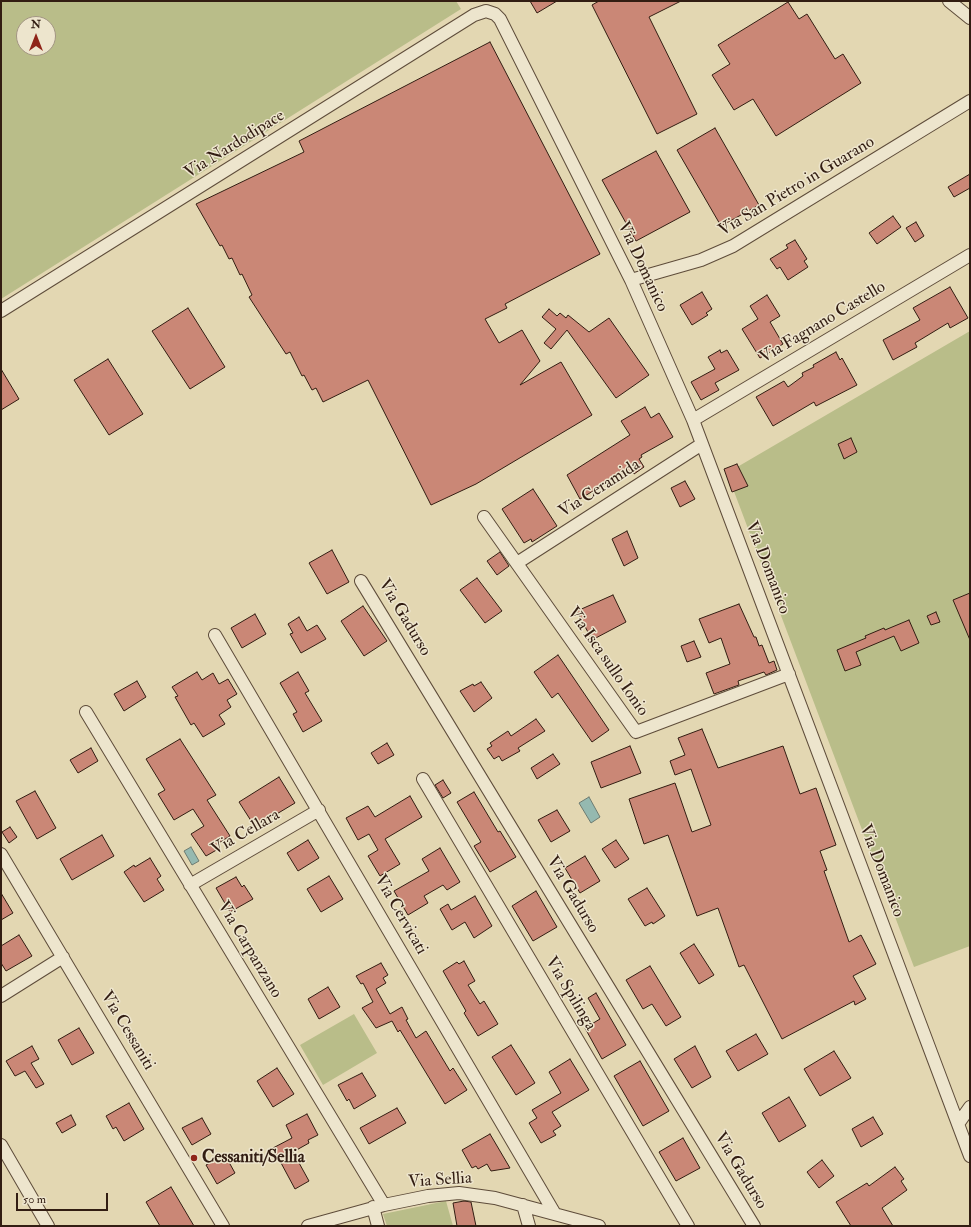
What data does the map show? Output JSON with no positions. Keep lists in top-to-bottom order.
{
  "streets": {
    "street": [
      "Via Nardodipace",
      "Via San Pietro in Guarano",
      "Via Domanico",
      "Via Fagnano Castello",
      "Via Ceramida",
      "Via Gadurso",
      "Via Isca sullo Ionio",
      "Via Cellara",
      "Via Cervicati",
      "Via Carpanzano",
      "Via Spilinga",
      "Via Cessaniti",
      "Via Sellia"
    ]
  },
  "crossings": [
    ["Via Nardodipace", "Via Domanico"],
    ["Via San Pietro in Guarano", "Via Domanico"],
    ["Via Domanico", "Via Fagnano Castello"],
    ["Via Domanico", "Via Ceramida"],
    ["Via Domanico", "Via Isca sullo Ionio"],
    ["Via Ceramida", "Via Isca sullo Ionio"],
    ["Via Cellara", "Via Cervicati"],
    ["Via Cellara", "Via Carpanzano"],
    ["Via Cervicati", "Via Sellia"],
    ["Via Carpanzano", "Via Sellia"]
  ],
  "places": ["Cessaniti/Sellia"],
  "scale_bar": "50 m",
  "north": "top"
}
